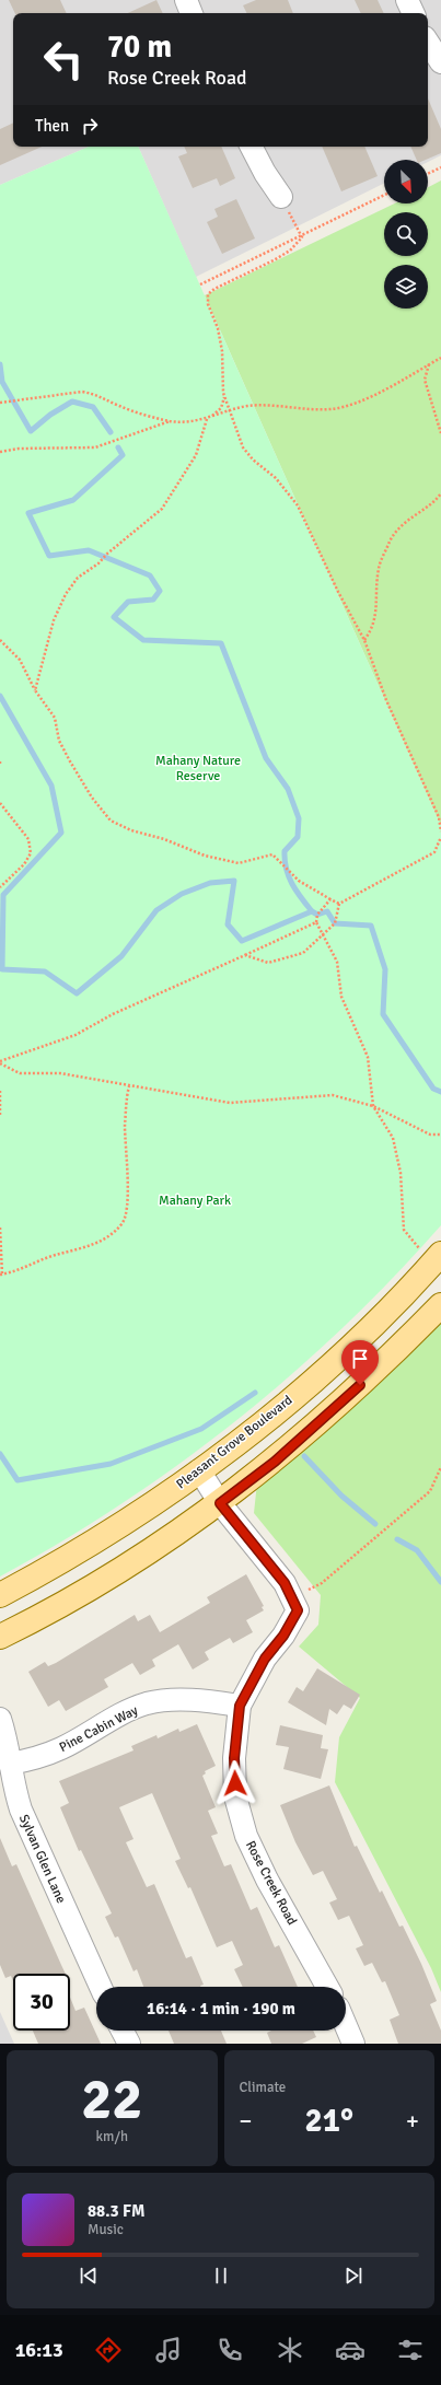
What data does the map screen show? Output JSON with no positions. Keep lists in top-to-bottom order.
{
  "streets": {
    "main road": ["Pleasant Grove Boulevard"],
    "street": ["Pine Cabin Way", "Sylvan Glen Lane", "Rose Creek Road"]
  },
  "crossings": [
    ["Pleasant Grove Boulevard", "Rose Creek Road"],
    ["Pine Cabin Way", "Sylvan Glen Lane"],
    ["Pine Cabin Way", "Rose Creek Road"]
  ],
  "parks": ["Mahany Nature Reserve", "Mahany Park"],
  "north": "bottom right",
  "page": {
    "turn": ["70 m", "Rose Creek Road"],
    "then": "Then",
    "limit": "30",
    "trip": "16:14 · 1 min · 190 m",
    "tile": [
      ["22", "km/h"],
      "Climate"
    ],
    "heat": ["−", "21°", "+"],
    "song": ["88.3 FM", "Music"],
    "tabs": "16:13"
  }
}
